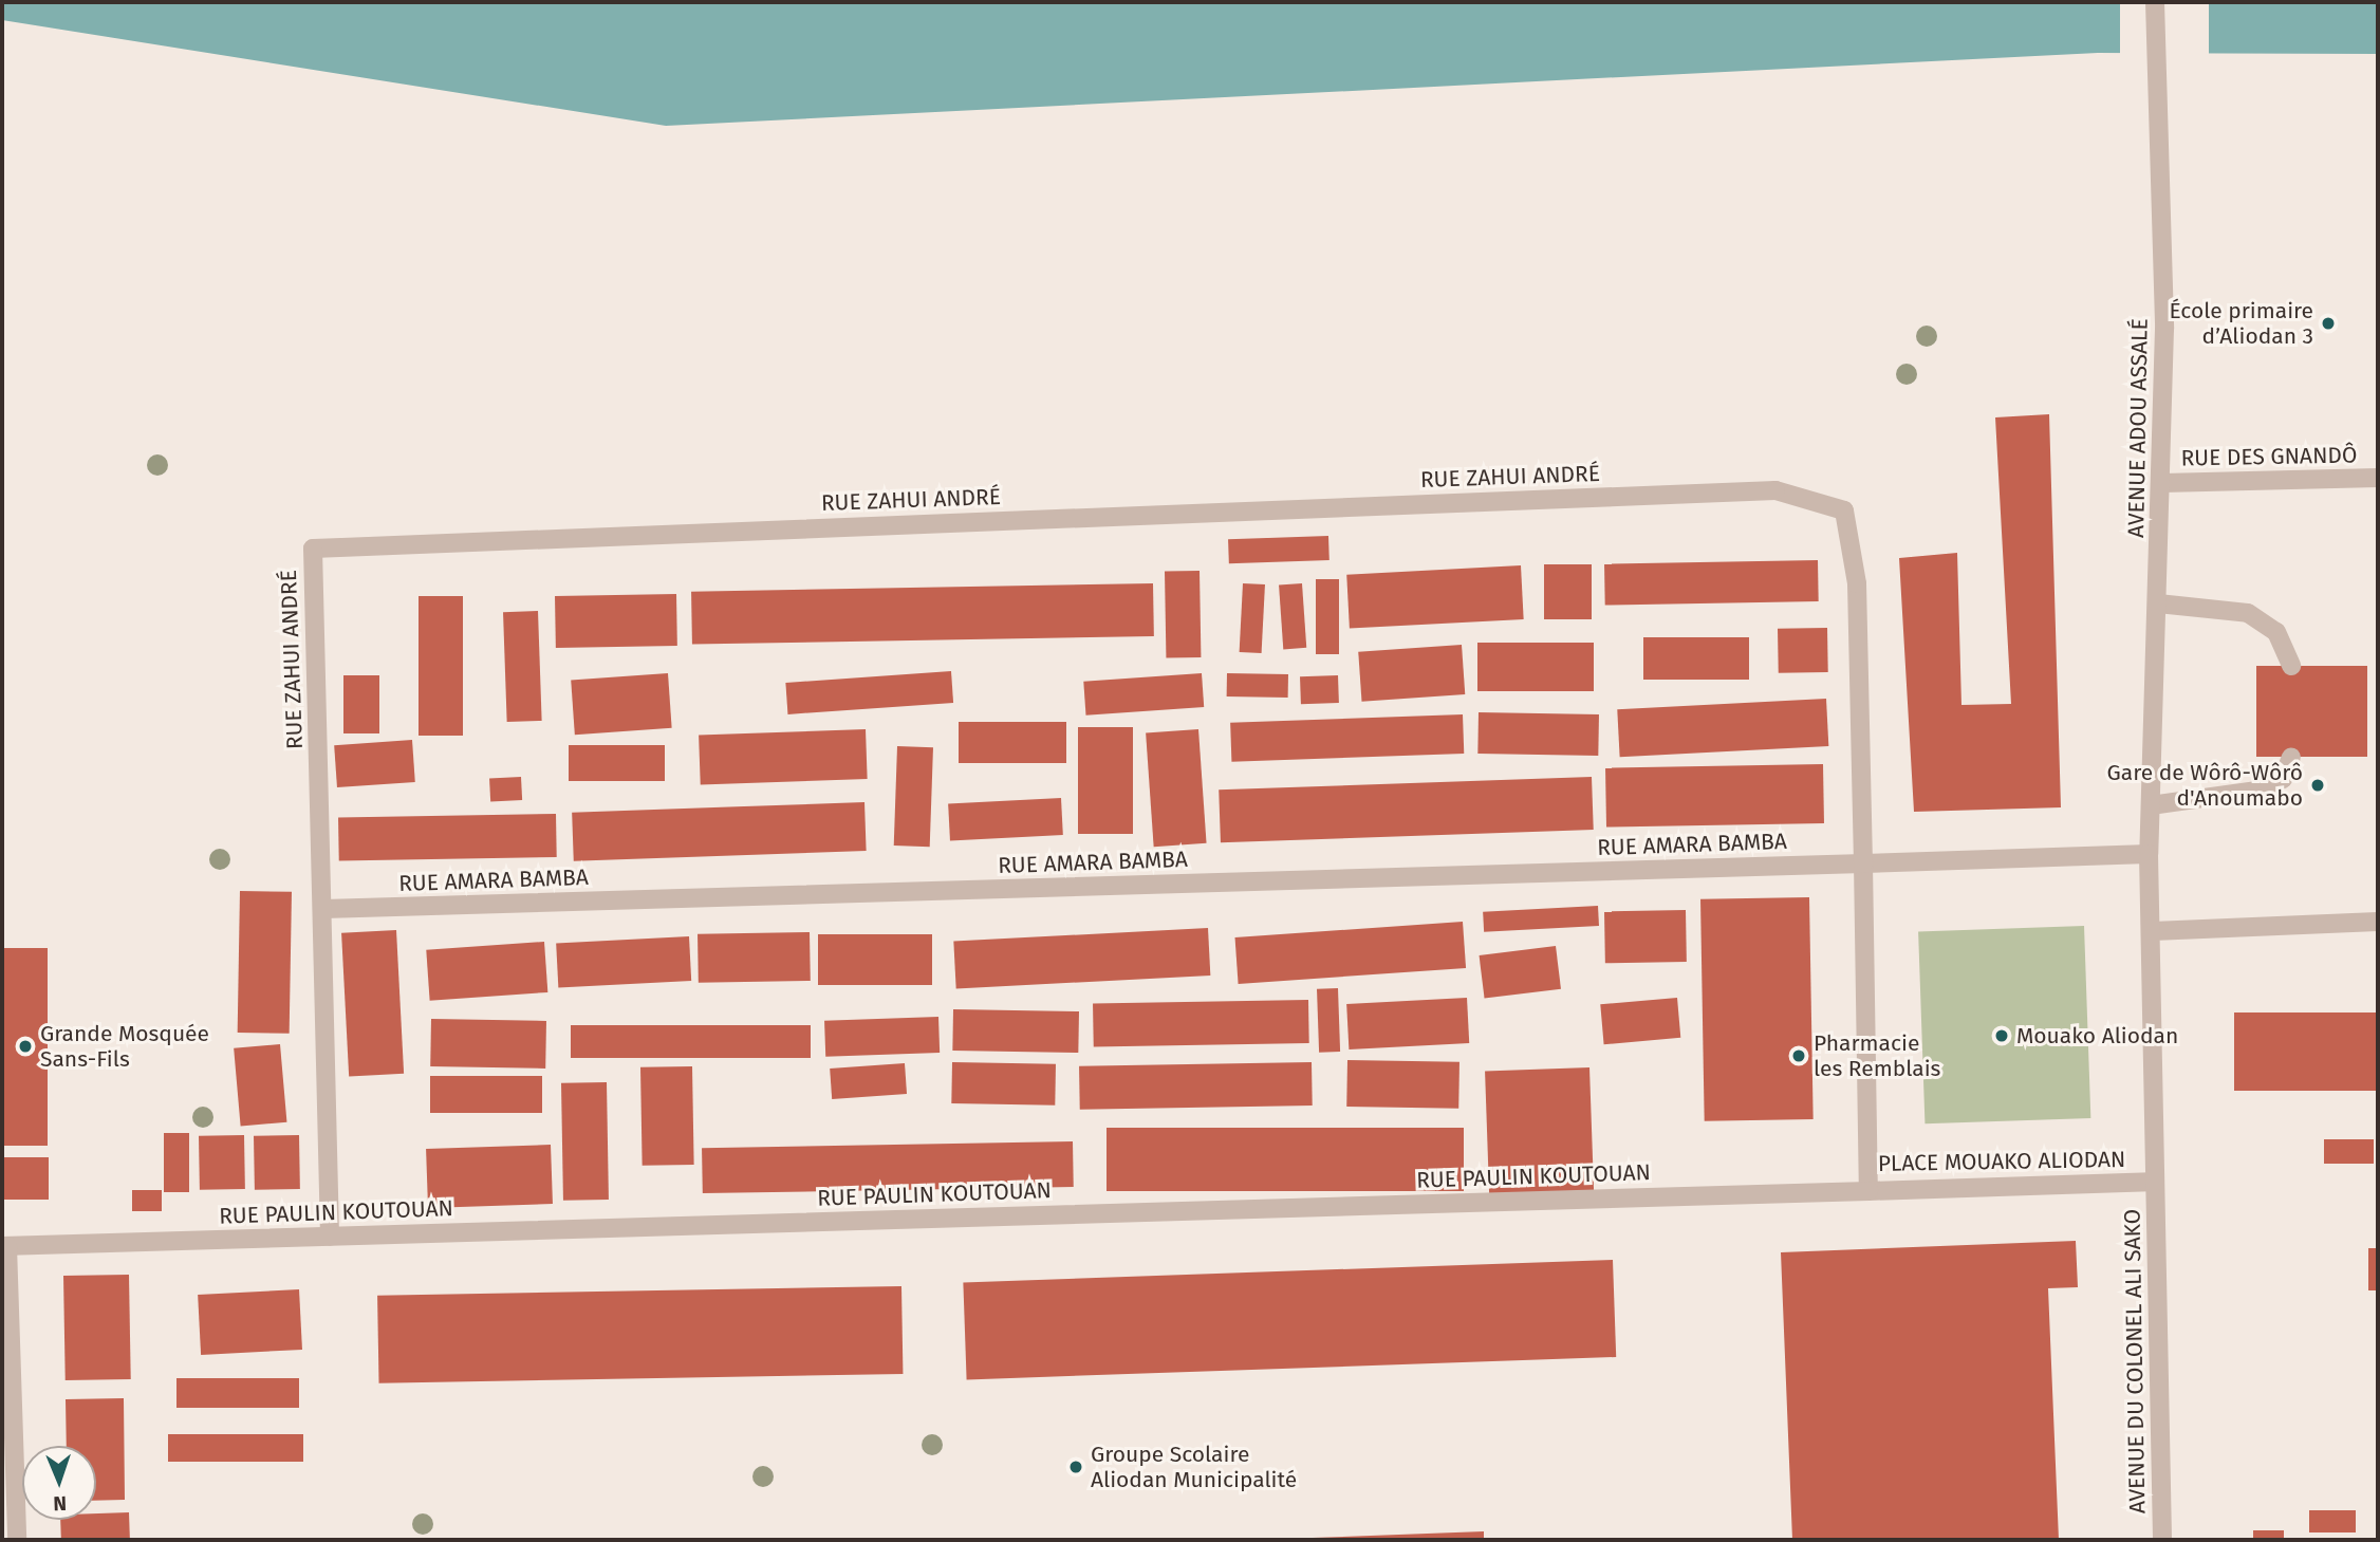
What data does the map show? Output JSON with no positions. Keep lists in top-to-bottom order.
{
  "streets": {
    "street": [
      "AVENUE ADOU ASSALÉ",
      "RUE DES GNANDÔ",
      "RUE ZAHUI ANDRÉ",
      "RUE AMARA BAMBA",
      "PLACE MOUAKO ALIODAN",
      "RUE PAULIN KOUTOUAN",
      "AVENUE DU COLONEL ALI SAKO"
    ]
  },
  "crossings": [
    ["AVENUE ADOU ASSALÉ", "RUE DES GNANDÔ"],
    ["AVENUE ADOU ASSALÉ", "PLACE MOUAKO ALIODAN"],
    ["RUE ZAHUI ANDRÉ", "RUE AMARA BAMBA"],
    ["RUE ZAHUI ANDRÉ", "PLACE MOUAKO ALIODAN"],
    ["RUE ZAHUI ANDRÉ", "RUE PAULIN KOUTOUAN"],
    ["RUE AMARA BAMBA", "PLACE MOUAKO ALIODAN"],
    ["PLACE MOUAKO ALIODAN", "RUE PAULIN KOUTOUAN"],
    ["PLACE MOUAKO ALIODAN", "AVENUE DU COLONEL ALI SAKO"]
  ],
  "places": [
    "École primaire d’Aliodan 3",
    "Gare de Wôrô-Wôrô d'Anoumabo",
    "Mouako Aliodan",
    "Grande Mosquée Sans-Fils",
    "Pharmacie les Remblais",
    "Groupe Scolaire Aliodan Municipalité"
  ],
  "north": "bottom"
}
